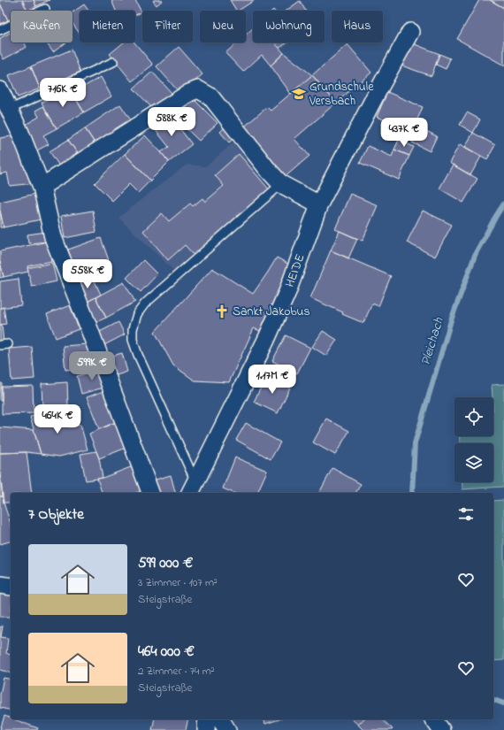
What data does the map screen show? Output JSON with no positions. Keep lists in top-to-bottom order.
{
  "streets": {
    "street": ["HEIDE"]
  },
  "water": ["Pleichach"],
  "places": {
    "school or university": ["Grundschule Versbach"],
    "church": ["Sankt Jakobus"]
  },
  "page": {
    "chip": [
      "Kaufen",
      "Mieten",
      "Filter",
      "Neu",
      "Wohnung",
      "Haus"
    ],
    "price": [
      "716K €",
      "588K €",
      "437K €",
      "558K €",
      "599K €",
      "1.17M €",
      "464K €"
    ],
    "heading": "7 Objekte",
    "list": [
      {
        "name": "599 000 €",
        "note": "3 Zimmer · 107 m² · Steigstraße"
      },
      {
        "name": "464 000 €",
        "note": "2 Zimmer · 74 m² · Steigstraße"
      }
    ]
  }
}
